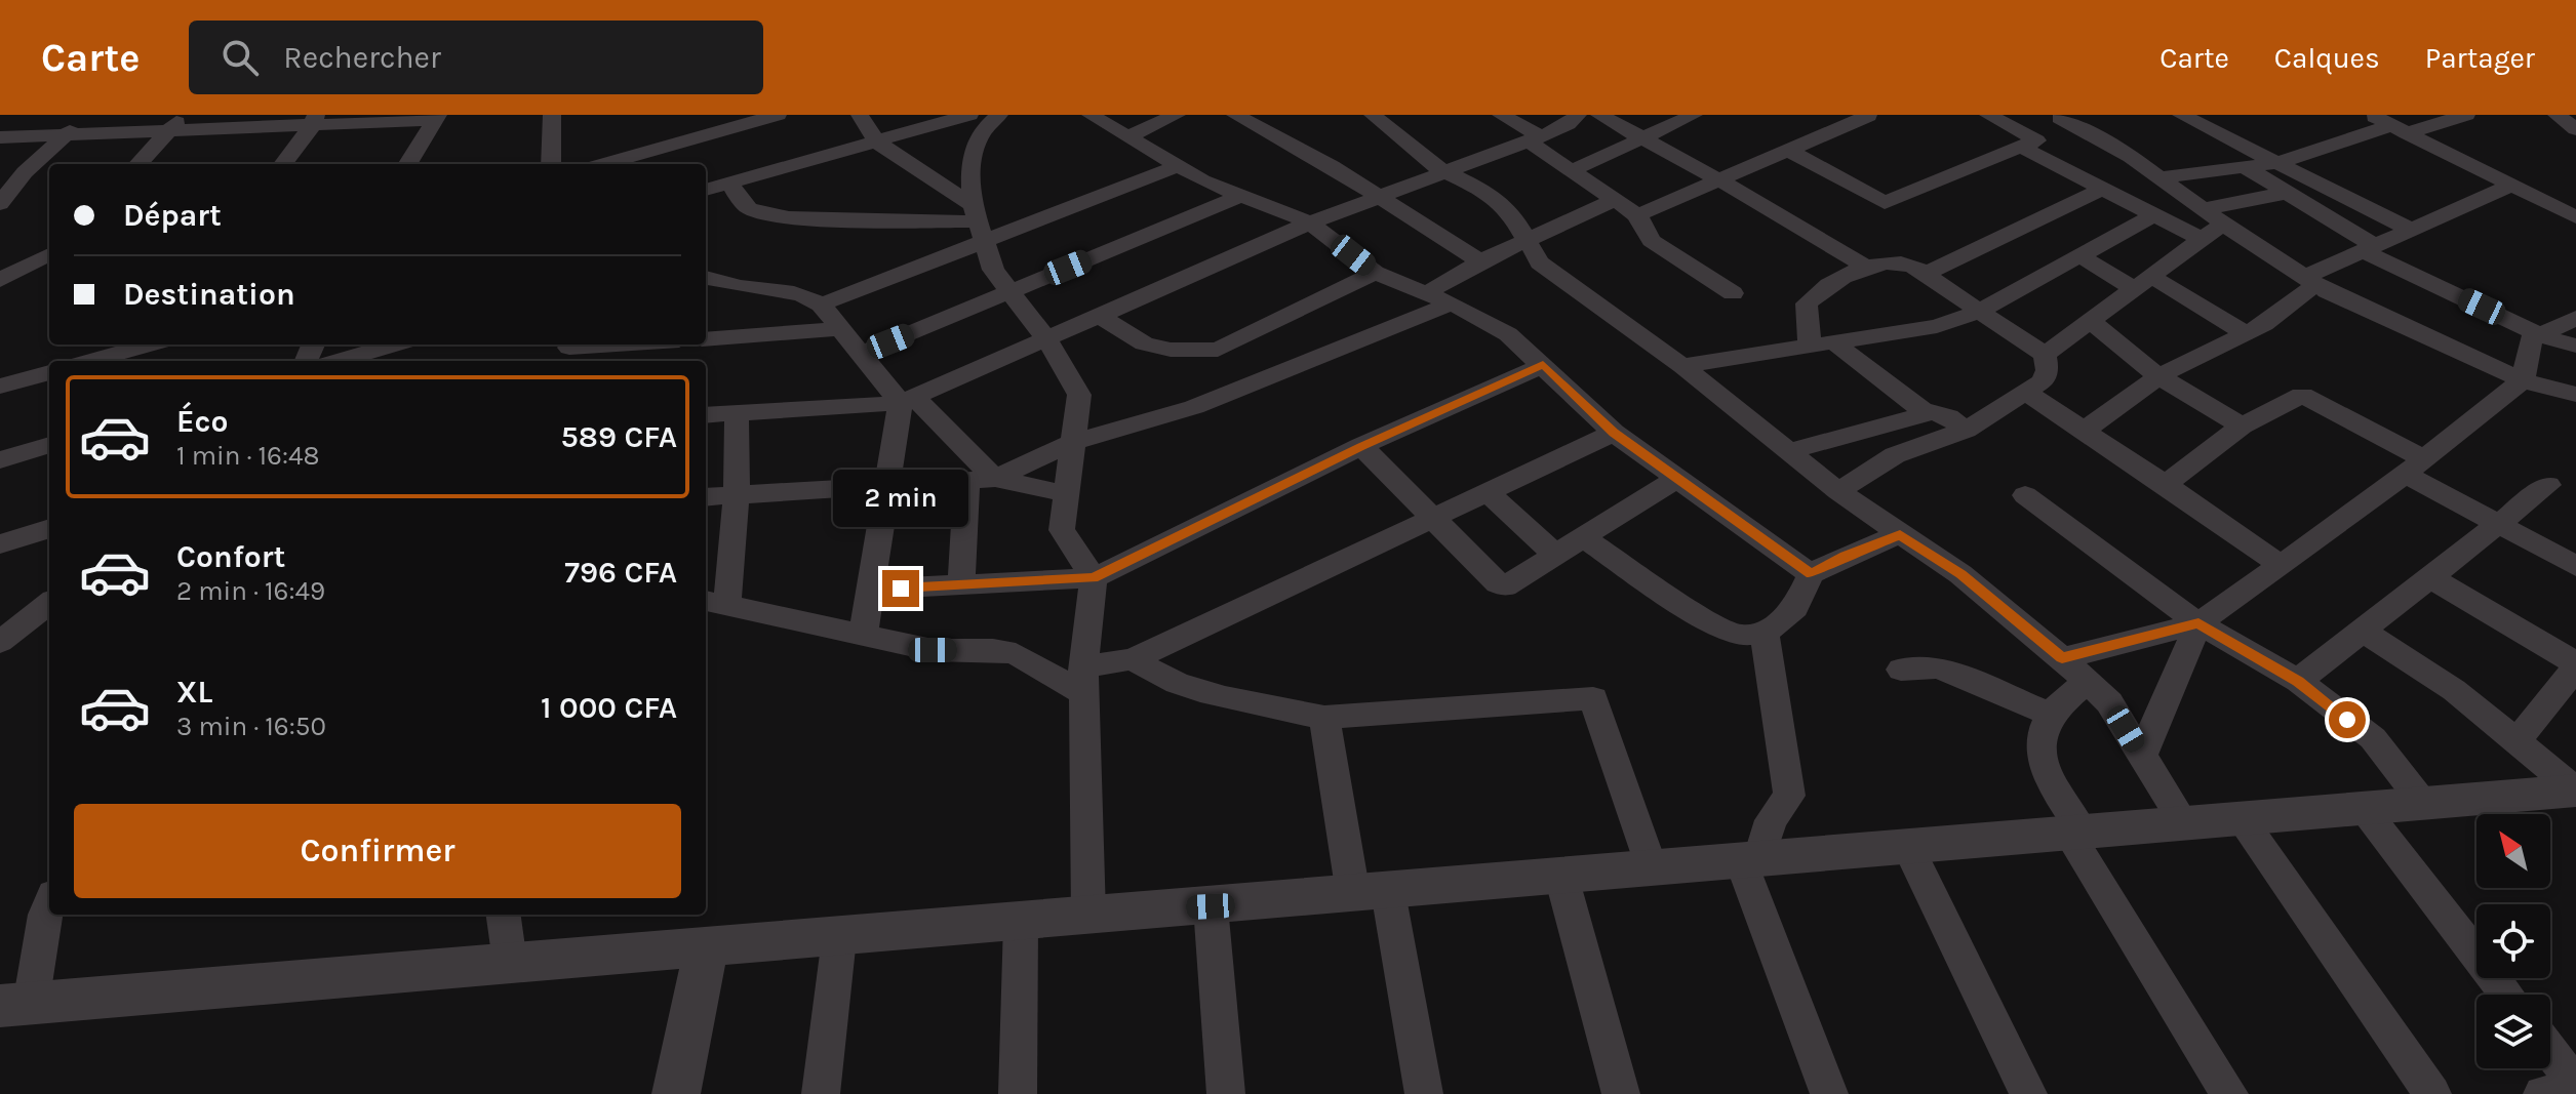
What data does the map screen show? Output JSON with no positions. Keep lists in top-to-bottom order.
{
  "north": "top left",
  "page": {
    "header": "Carte",
    "search": "Rechercher",
    "nav": ["Carte", "Calques", "Partager"],
    "banner": ["Départ", "Destination"],
    "list": [
      {
        "name": "Éco",
        "note": "1 min · 16:48",
        "value": "589 CFA"
      },
      {
        "name": "Confort",
        "note": "2 min · 16:49",
        "value": "796 CFA"
      },
      {
        "name": "XL",
        "note": "3 min · 16:50",
        "value": "1 000 CFA"
      }
    ],
    "bubble": "2 min",
    "buttons": "Confirmer"
  }
}
